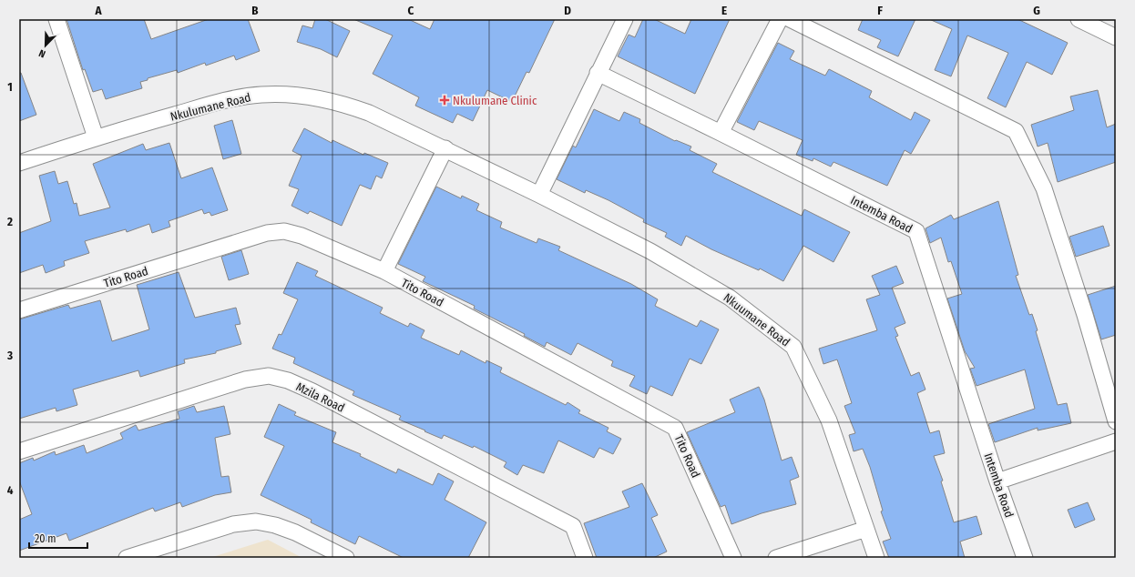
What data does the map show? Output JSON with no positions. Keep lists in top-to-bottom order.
{
  "streets": {
    "street": [
      "Nkulumane Road",
      "Intemba Road",
      "Tito Road",
      "Nkuumane Road",
      "Mzila Road"
    ]
  },
  "crossings": [
    ["Nkulumane Road", "Nkuumane Road"]
  ],
  "places": {
    "health": ["Nkulumane Clinic"]
  },
  "scale_bar": "20 m",
  "north": "bottom left",
  "grid": {
    "columns": [
      "A",
      "B",
      "C",
      "D",
      "E",
      "F",
      "G"
    ],
    "rows": [
      "1",
      "2",
      "3",
      "4"
    ]
  }
}
